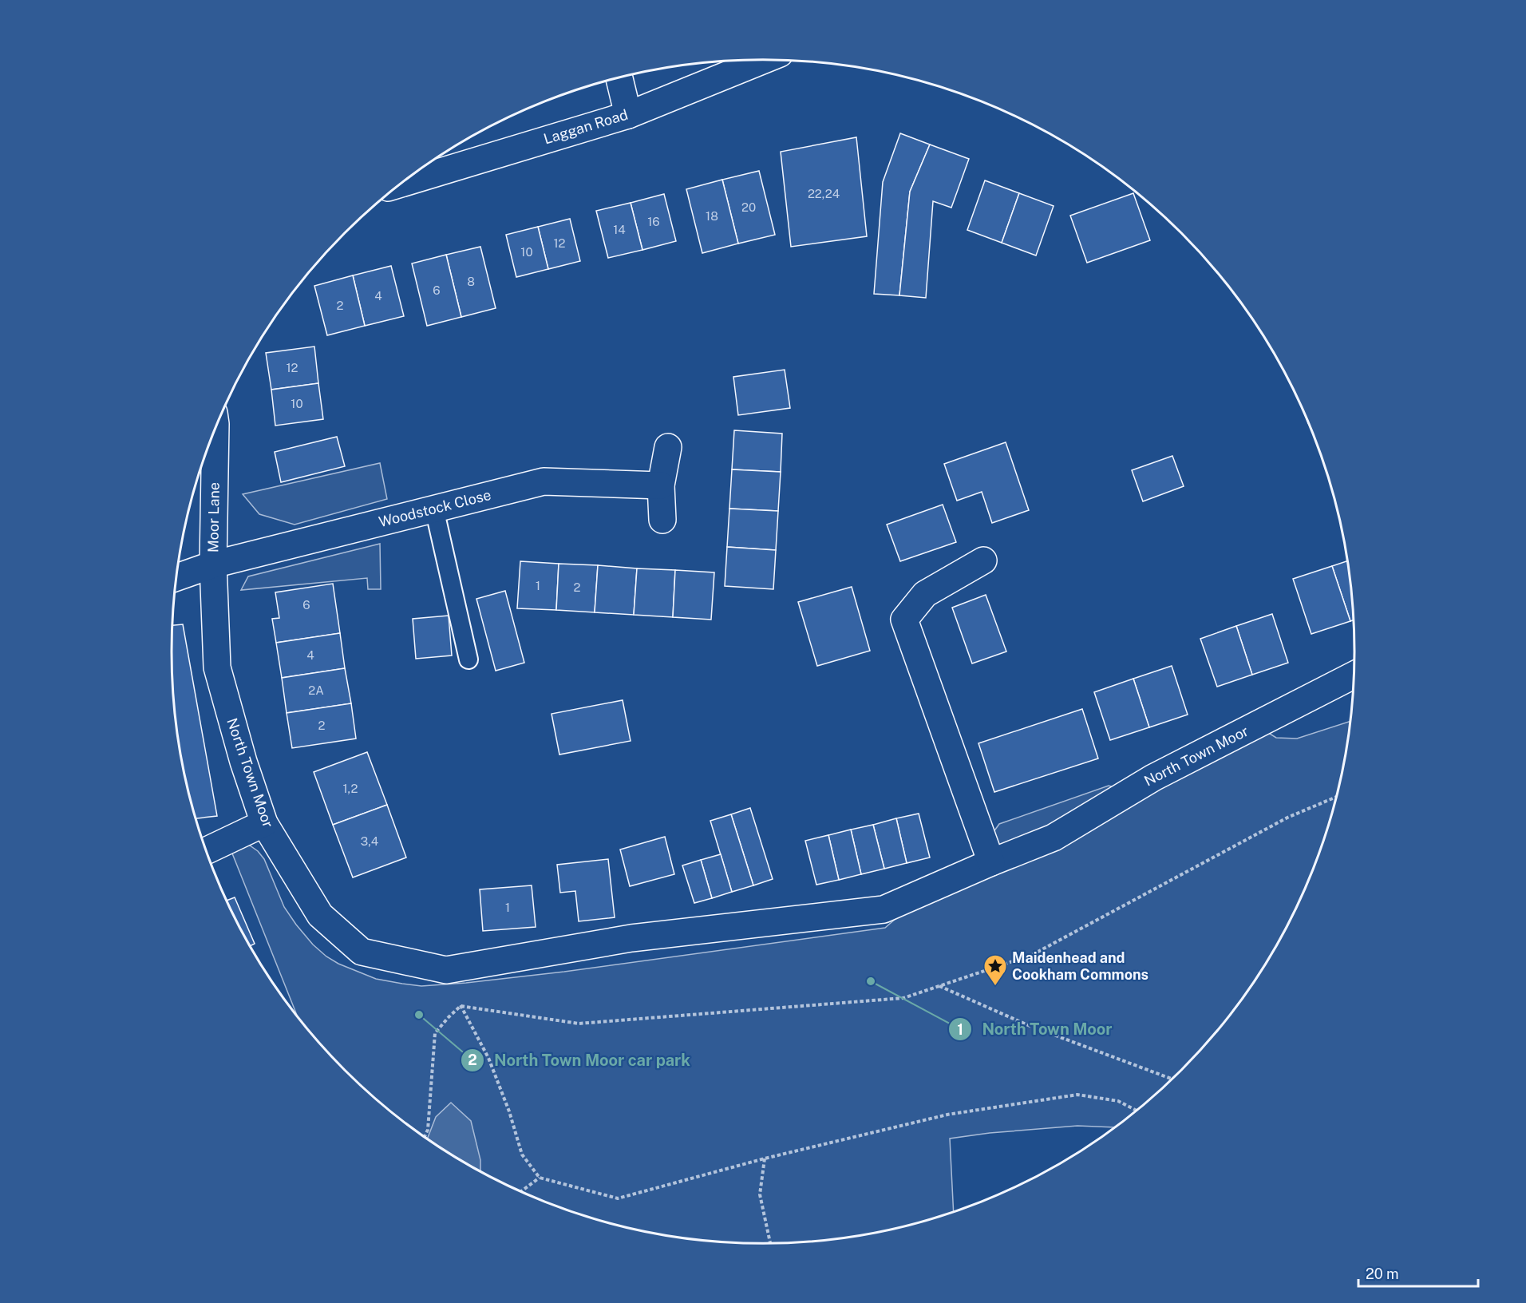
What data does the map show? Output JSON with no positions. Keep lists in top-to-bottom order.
{
  "streets": {
    "street": [
      "Laggan Road",
      "Woodstock Close",
      "Moor Lane",
      "North Town Moor"
    ]
  },
  "crossings": [
    ["Woodstock Close", "Moor Lane"],
    ["Woodstock Close", "North Town Moor"],
    ["Moor Lane", "North Town Moor"]
  ],
  "places": {
    "other": ["North Town Moor", "North Town Moor car park"],
    "place": ["Maidenhead and Cookham Commons"]
  },
  "house_numbers": [
    "22,24",
    "20",
    "18",
    "16",
    "14",
    "12",
    "10",
    "8",
    "6",
    "4",
    "2",
    "12",
    "10",
    "1",
    "2",
    "6",
    "4",
    "2A",
    "2",
    "1,2",
    "3,4",
    "1"
  ],
  "scale_bar": "20 m"
}
